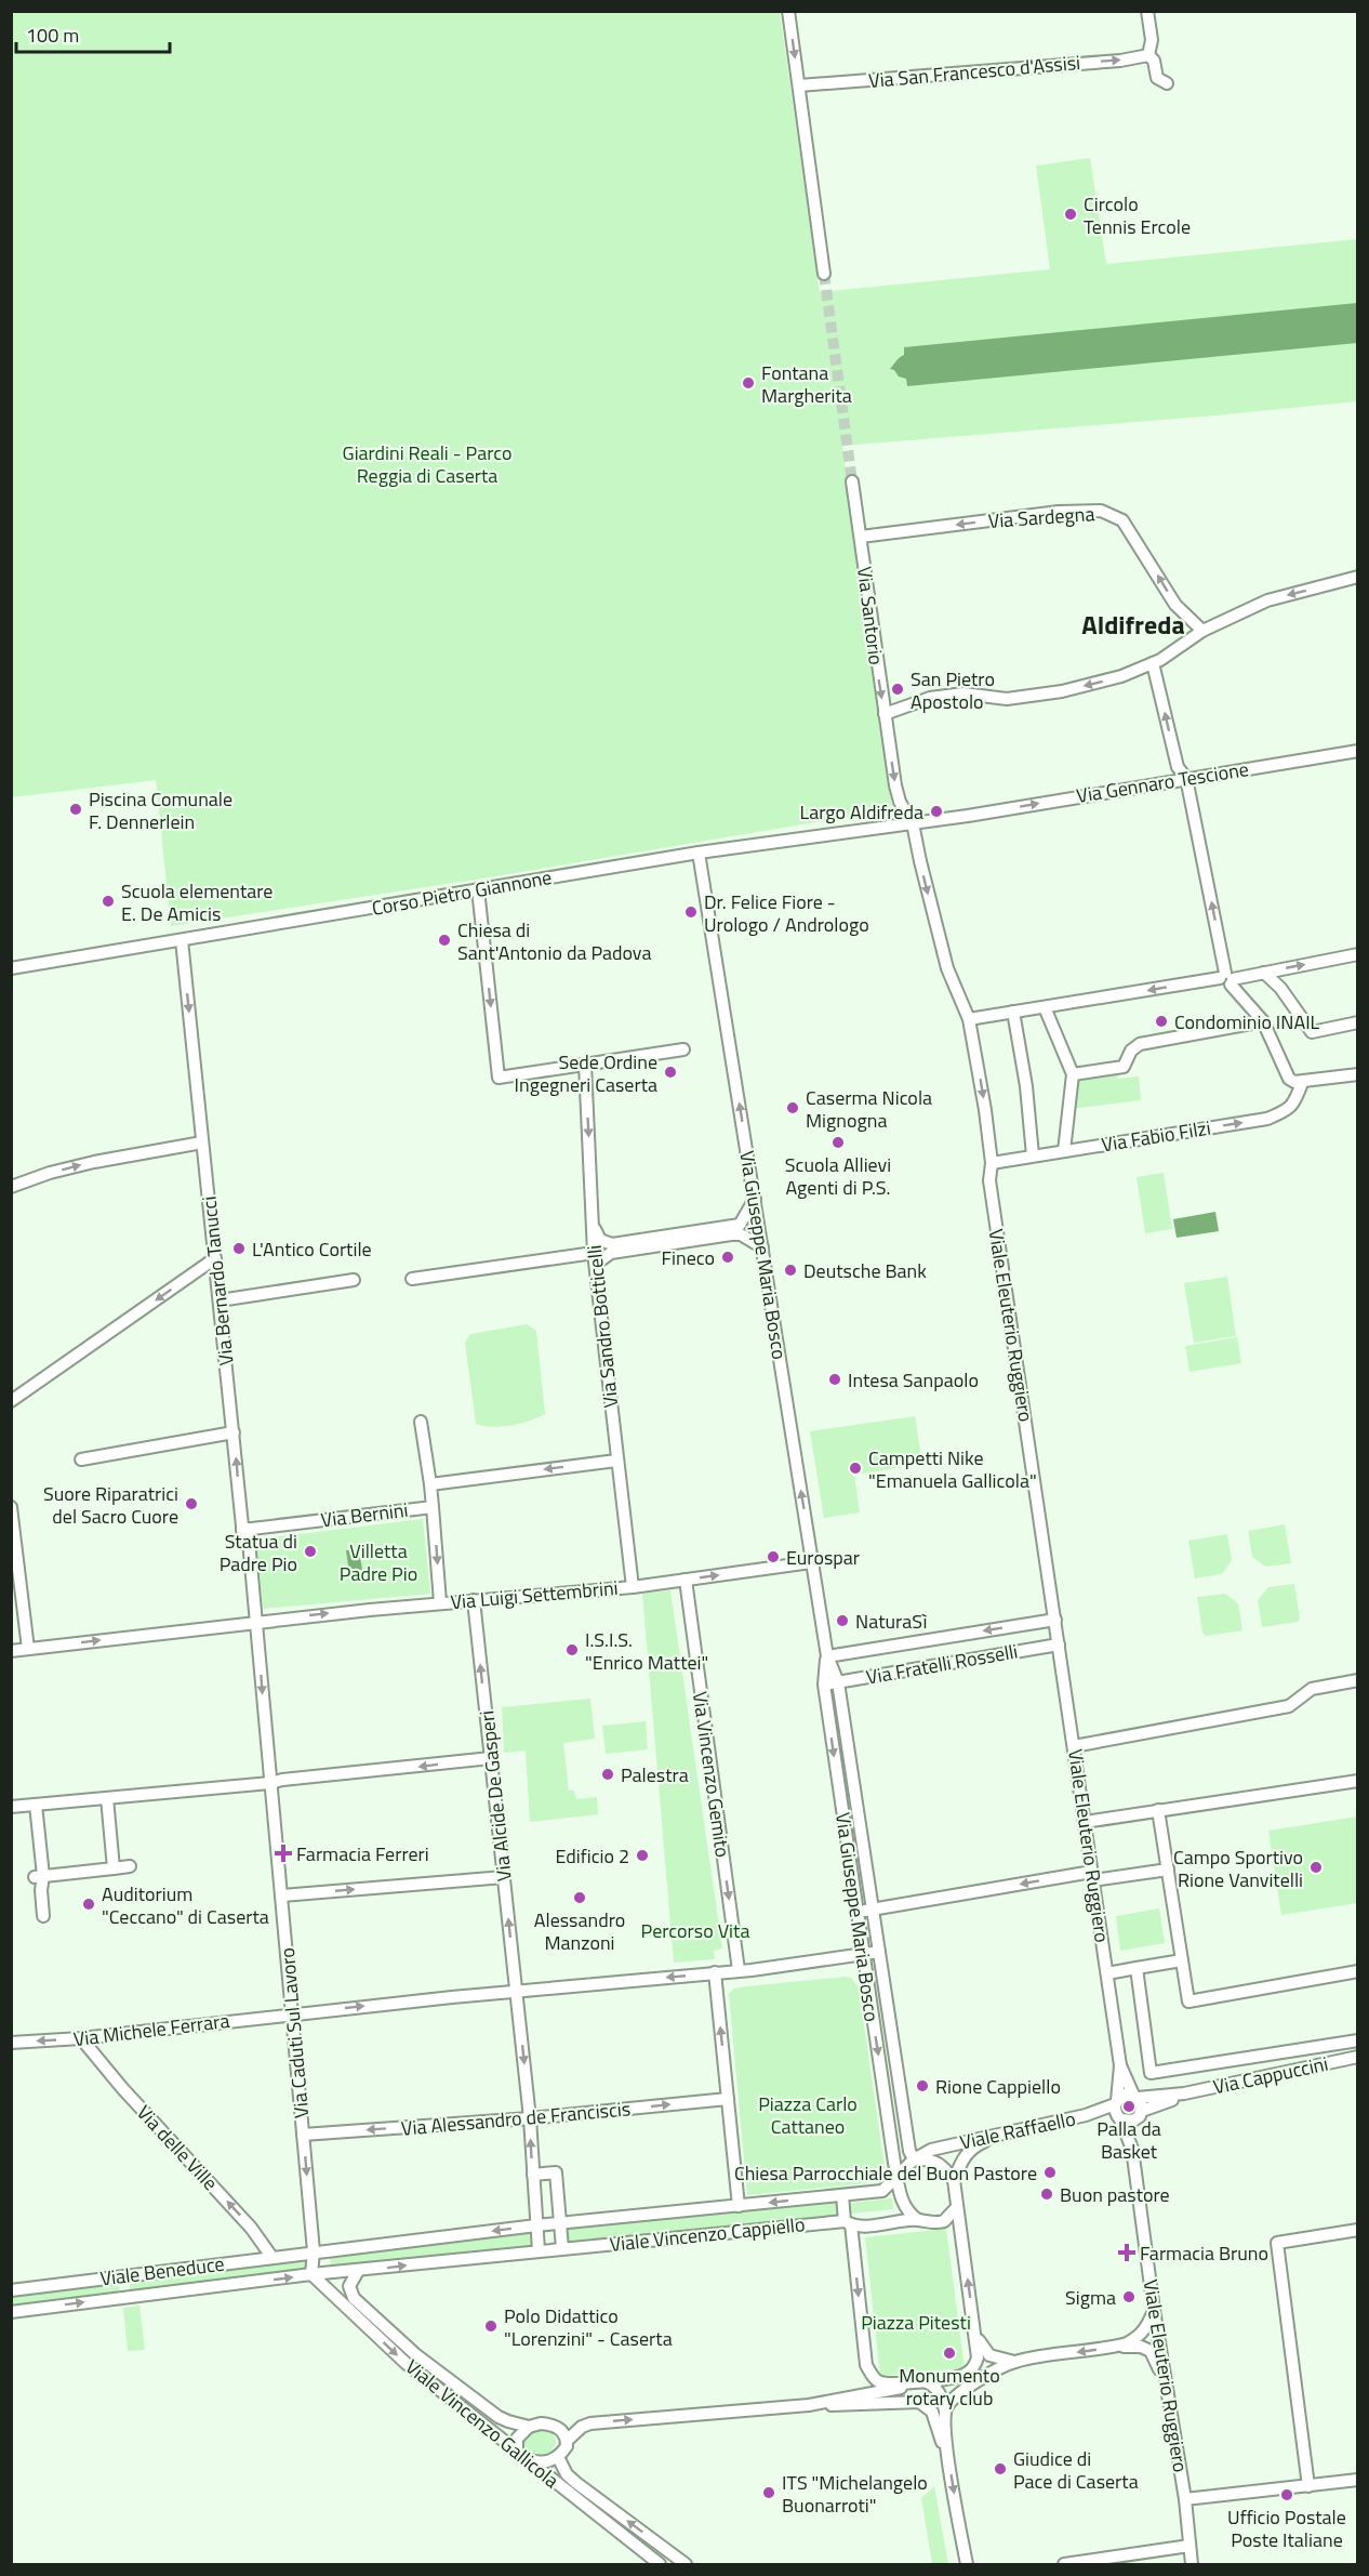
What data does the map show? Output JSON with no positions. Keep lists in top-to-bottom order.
{
  "streets": {
    "street": [
      "Via San Francesco d'Assisi",
      "Via Sardegna",
      "Via Santorio",
      "Via Gennaro Tescione",
      "Corso Pietro Giannone",
      "Via Fabio Filzi",
      "Via Giuseppe Maria Bosco",
      "Via Bernardo Tanucci",
      "Viale Eleuterio Ruggiero",
      "Via Sandro Botticelli",
      "Via Bernini",
      "Via Luigi Settembrini",
      "Via Fratelli Rosselli",
      "Via Vincenzo Gemito",
      "Via Alcide De Gasperi",
      "Via Michele Ferrara",
      "Via Caduti Sul Lavoro",
      "Via Cappuccini",
      "Via Alessandro de Franciscis",
      "Viale Raffaello",
      "Via delle Ville",
      "Viale Vincenzo Cappiello",
      "Viale Beneduce",
      "Viale Vincenzo Gallicola"
    ]
  },
  "crossings": [
    ["Via Sardegna", "Via Santorio"],
    ["Via Santorio", "Via Gennaro Tescione"],
    ["Via Santorio", "Corso Pietro Giannone"],
    ["Via Santorio", "Viale Eleuterio Ruggiero"],
    ["Via Gennaro Tescione", "Corso Pietro Giannone"],
    ["Via Gennaro Tescione", "Viale Eleuterio Ruggiero"],
    ["Corso Pietro Giannone", "Via Giuseppe Maria Bosco"],
    ["Corso Pietro Giannone", "Via Bernardo Tanucci"],
    ["Corso Pietro Giannone", "Viale Eleuterio Ruggiero"],
    ["Via Fabio Filzi", "Viale Eleuterio Ruggiero"],
    ["Via Giuseppe Maria Bosco", "Via Luigi Settembrini"],
    ["Via Giuseppe Maria Bosco", "Via Fratelli Rosselli"],
    ["Via Giuseppe Maria Bosco", "Viale Raffaello"],
    ["Via Bernardo Tanucci", "Via Bernini"],
    ["Via Bernardo Tanucci", "Via Luigi Settembrini"],
    ["Via Bernardo Tanucci", "Via Caduti Sul Lavoro"],
    ["Viale Eleuterio Ruggiero", "Via Fratelli Rosselli"],
    ["Viale Eleuterio Ruggiero", "Via Cappuccini"],
    ["Viale Eleuterio Ruggiero", "Viale Raffaello"],
    ["Via Sandro Botticelli", "Via Bernini"],
    ["Via Sandro Botticelli", "Via Luigi Settembrini"],
    ["Via Luigi Settembrini", "Via Vincenzo Gemito"],
    ["Via Luigi Settembrini", "Via Alcide De Gasperi"],
    ["Via Luigi Settembrini", "Via Caduti Sul Lavoro"],
    ["Via Vincenzo Gemito", "Via Michele Ferrara"],
    ["Via Alcide De Gasperi", "Via Michele Ferrara"],
    ["Via Alcide De Gasperi", "Via Alessandro de Franciscis"],
    ["Via Alcide De Gasperi", "Viale Vincenzo Cappiello"],
    ["Via Michele Ferrara", "Via Caduti Sul Lavoro"],
    ["Via Michele Ferrara", "Via delle Ville"],
    ["Via Caduti Sul Lavoro", "Via Alessandro de Franciscis"],
    ["Via Caduti Sul Lavoro", "Viale Vincenzo Cappiello"],
    ["Via Caduti Sul Lavoro", "Viale Beneduce"],
    ["Via Caduti Sul Lavoro", "Viale Vincenzo Gallicola"],
    ["Via Cappuccini", "Viale Raffaello"],
    ["Via delle Ville", "Viale Beneduce"],
    ["Viale Vincenzo Cappiello", "Viale Beneduce"],
    ["Viale Vincenzo Cappiello", "Viale Vincenzo Gallicola"],
    ["Viale Beneduce", "Viale Vincenzo Gallicola"]
  ],
  "one_way": [
    "Via San Francesco d'Assisi",
    "Via Sardegna",
    "Via Santorio",
    "Via Gennaro Tescione",
    "Via Bernini",
    "Via Luigi Settembrini",
    "Via Vincenzo Gemito",
    "Via Caduti Sul Lavoro",
    "Via delle Ville"
  ],
  "districts": ["Aldifreda"],
  "parks": [
    "Giardini Reali - Parco Reggia di Caserta",
    "Villetta Padre Pio",
    "Percorso Vita",
    "Piazza Carlo Cattaneo",
    "Piazza Pitesti"
  ],
  "places": {
    "other": [
      "Circolo Tennis Ercole",
      "Fontana Margherita",
      "San Pietro Apostolo",
      "Piscina Comunale F. Dennerlein",
      "Largo Aldifreda",
      "Scuola elementare E. De Amicis",
      "Dr. Felice Fiore - Urologo / Andrologo",
      "Chiesa di Sant'Antonio da Padova",
      "Condominio INAIL",
      "Sede Ordine Ingegneri Caserta",
      "Caserma Nicola Mignogna",
      "Scuola Allievi Agenti di P.S.",
      "L'Antico Cortile",
      "Fineco",
      "Deutsche Bank",
      "Intesa Sanpaolo",
      "Campetti Nike \"Emanuela Gallicola\"",
      "Suore Riparatrici del Sacro Cuore",
      "Statua di Padre Pio",
      "Eurospar",
      "NaturaSì",
      "I.S.I.S. \"Enrico Mattei\"",
      "Palestra",
      "Edificio 2",
      "Campo Sportivo Rione Vanvitelli",
      "Alessandro Manzoni",
      "Auditorium \"Ceccano\" di Caserta",
      "Rione Cappiello",
      "Palla da Basket",
      "Chiesa Parrocchiale del Buon Pastore",
      "Buon pastore",
      "Sigma",
      "Polo Didattico \"Lorenzini\" - Caserta",
      "Monumento rotary club",
      "Giudice di Pace di Caserta",
      "ITS \"Michelangelo Buonarroti\"",
      "Ufficio Postale Poste Italiane"
    ],
    "health": ["Farmacia Ferreri", "Farmacia Bruno"]
  },
  "scale_bar": "100 m"
}
